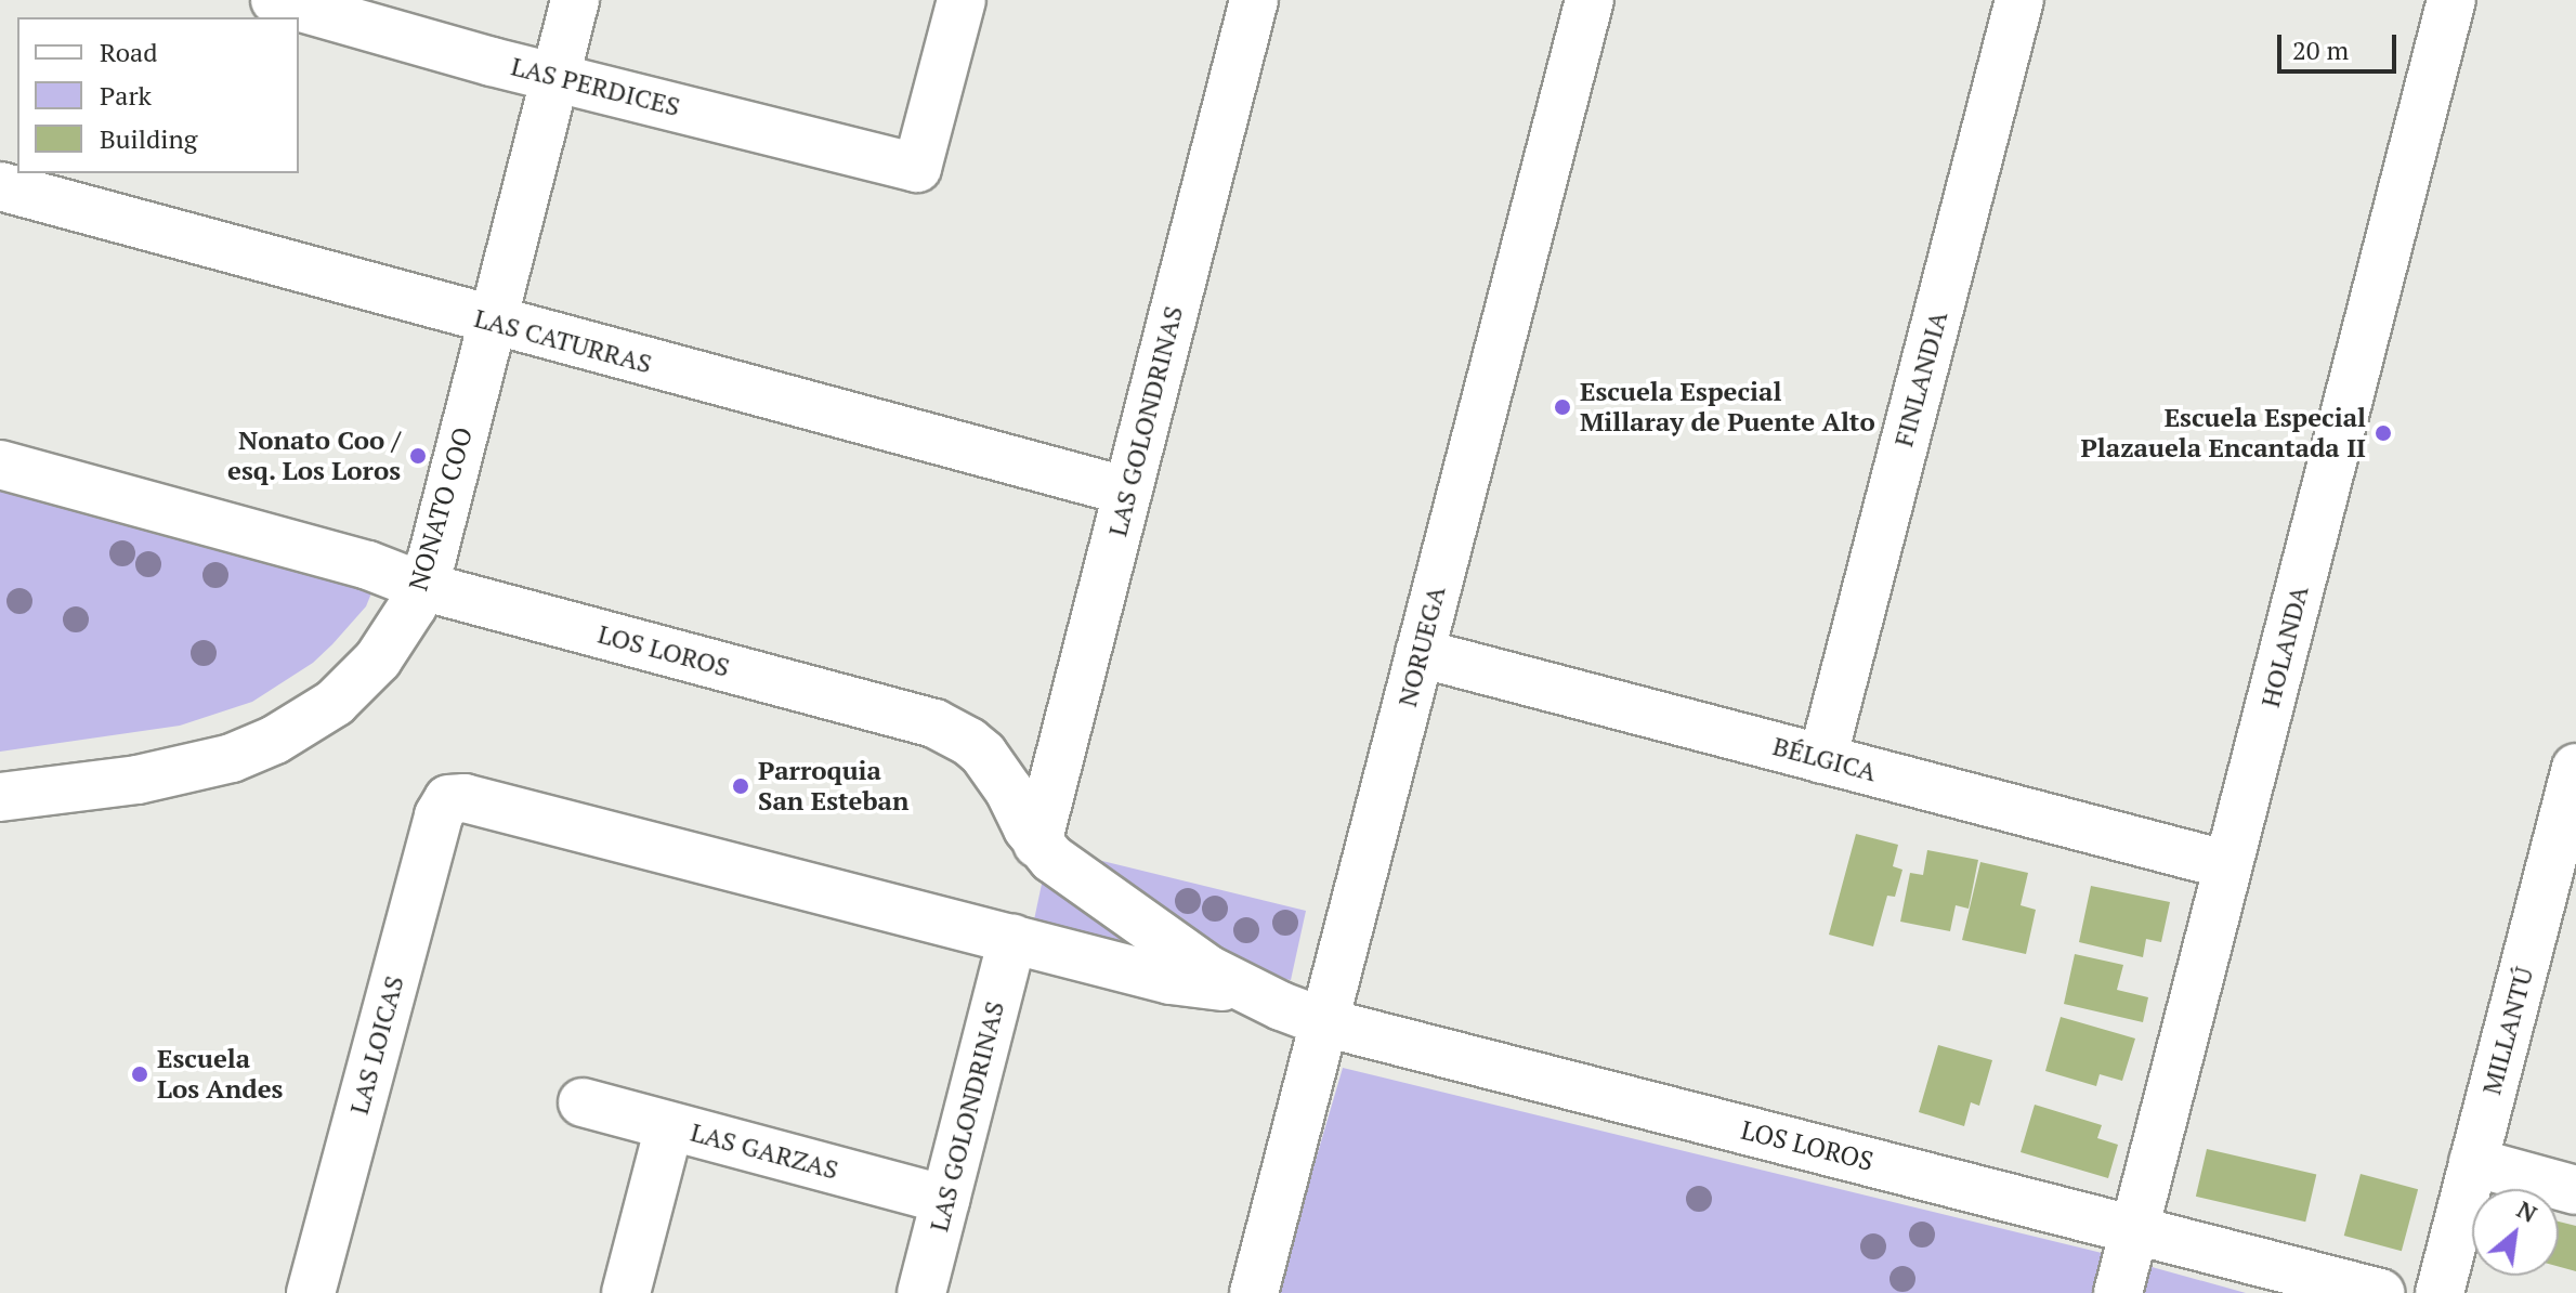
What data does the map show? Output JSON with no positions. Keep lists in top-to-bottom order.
{
  "streets": {
    "street": [
      "LAS PERDICES",
      "LAS CATURRAS",
      "FINLANDIA",
      "LAS GOLONDRINAS",
      "NONATO COO",
      "NORUEGA",
      "HOLANDA",
      "LOS LOROS",
      "BÉLGICA",
      "MILLANTÚ",
      "LAS LOICAS",
      "LAS GARZAS"
    ]
  },
  "crossings": [
    ["LAS PERDICES", "NONATO COO"],
    ["LAS CATURRAS", "LAS GOLONDRINAS"],
    ["LAS CATURRAS", "NONATO COO"],
    ["FINLANDIA", "BÉLGICA"],
    ["LAS GOLONDRINAS", "LOS LOROS"],
    ["LAS GOLONDRINAS", "LAS GARZAS"],
    ["NONATO COO", "LOS LOROS"],
    ["NORUEGA", "LOS LOROS"],
    ["NORUEGA", "BÉLGICA"],
    ["HOLANDA", "LOS LOROS"],
    ["HOLANDA", "BÉLGICA"],
    ["LOS LOROS", "LAS LOICAS"]
  ],
  "places": [
    "Escuela Especial Millaray de Puente Alto",
    "Escuela Especial Plazauela Encantada II",
    "Nonato Coo / esq. Los Loros",
    "Parroquia San Esteban",
    "Escuela Los Andes"
  ],
  "legend": ["Road", "Park", "Building"],
  "scale_bar": "20 m",
  "north": "top right"
}
